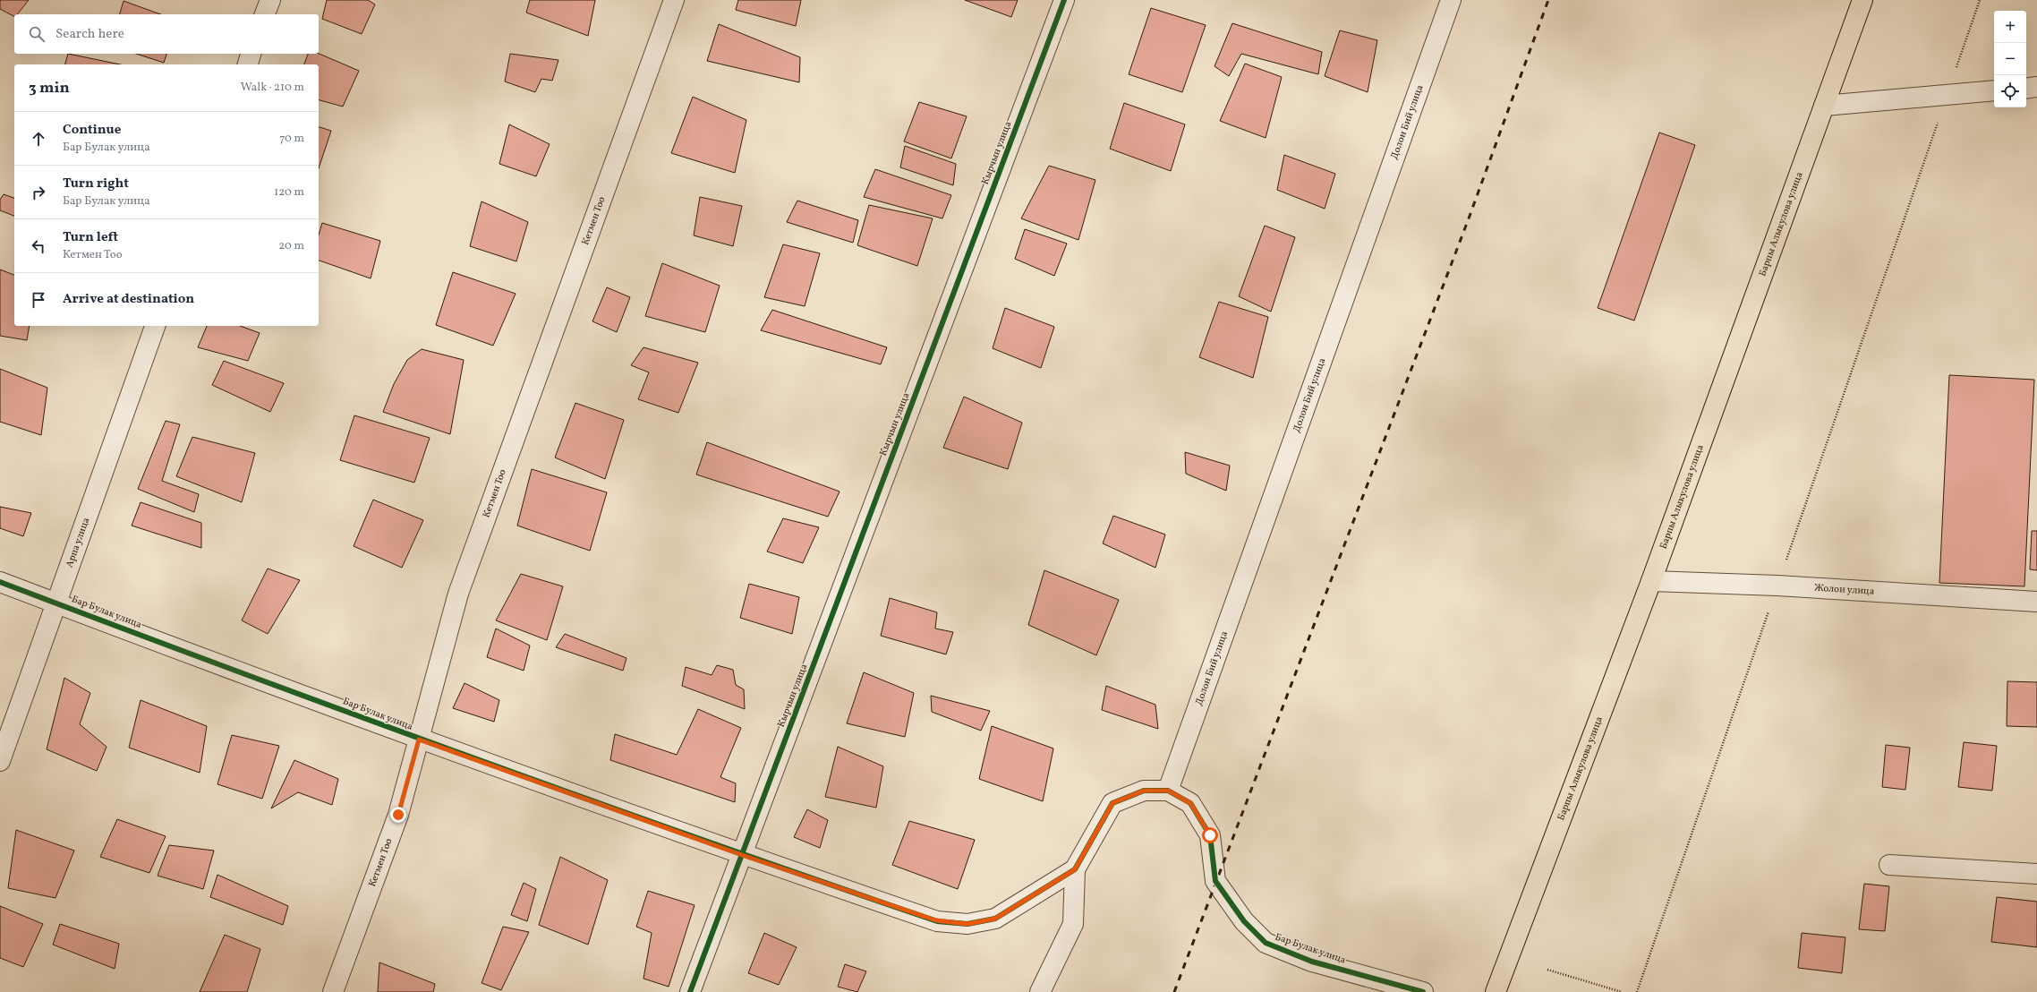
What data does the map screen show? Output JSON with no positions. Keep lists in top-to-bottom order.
{
  "streets": {
    "main road": ["Барпы Алыкулова улица"],
    "street": [
      "Долон Бий улица",
      "Кырчын улица",
      "Кетмен Тоо",
      "Арпа улица",
      "Жолон улица",
      "Бар Булак улица"
    ]
  },
  "crossings": [
    ["Долон Бий улица", "Бар Булак улица"],
    ["Кырчын улица", "Бар Булак улица"],
    ["Кетмен Тоо", "Бар Булак улица"],
    ["Барпы Алыкулова улица", "Жолон улица"],
    ["Арпа улица", "Бар Булак улица"]
  ],
  "page": {
    "map_buttons": ["+", "−"],
    "search": "Search here",
    "heading": ["3 min", "Walk · 210 m"],
    "list": [
      ["Continue", "Бар Булак улица", "70 m"],
      ["Turn right", "Бар Булак улица", "120 m"],
      ["Turn left", "Кетмен Тоо", "20 m"],
      "Arrive at destination"
    ]
  }
}
